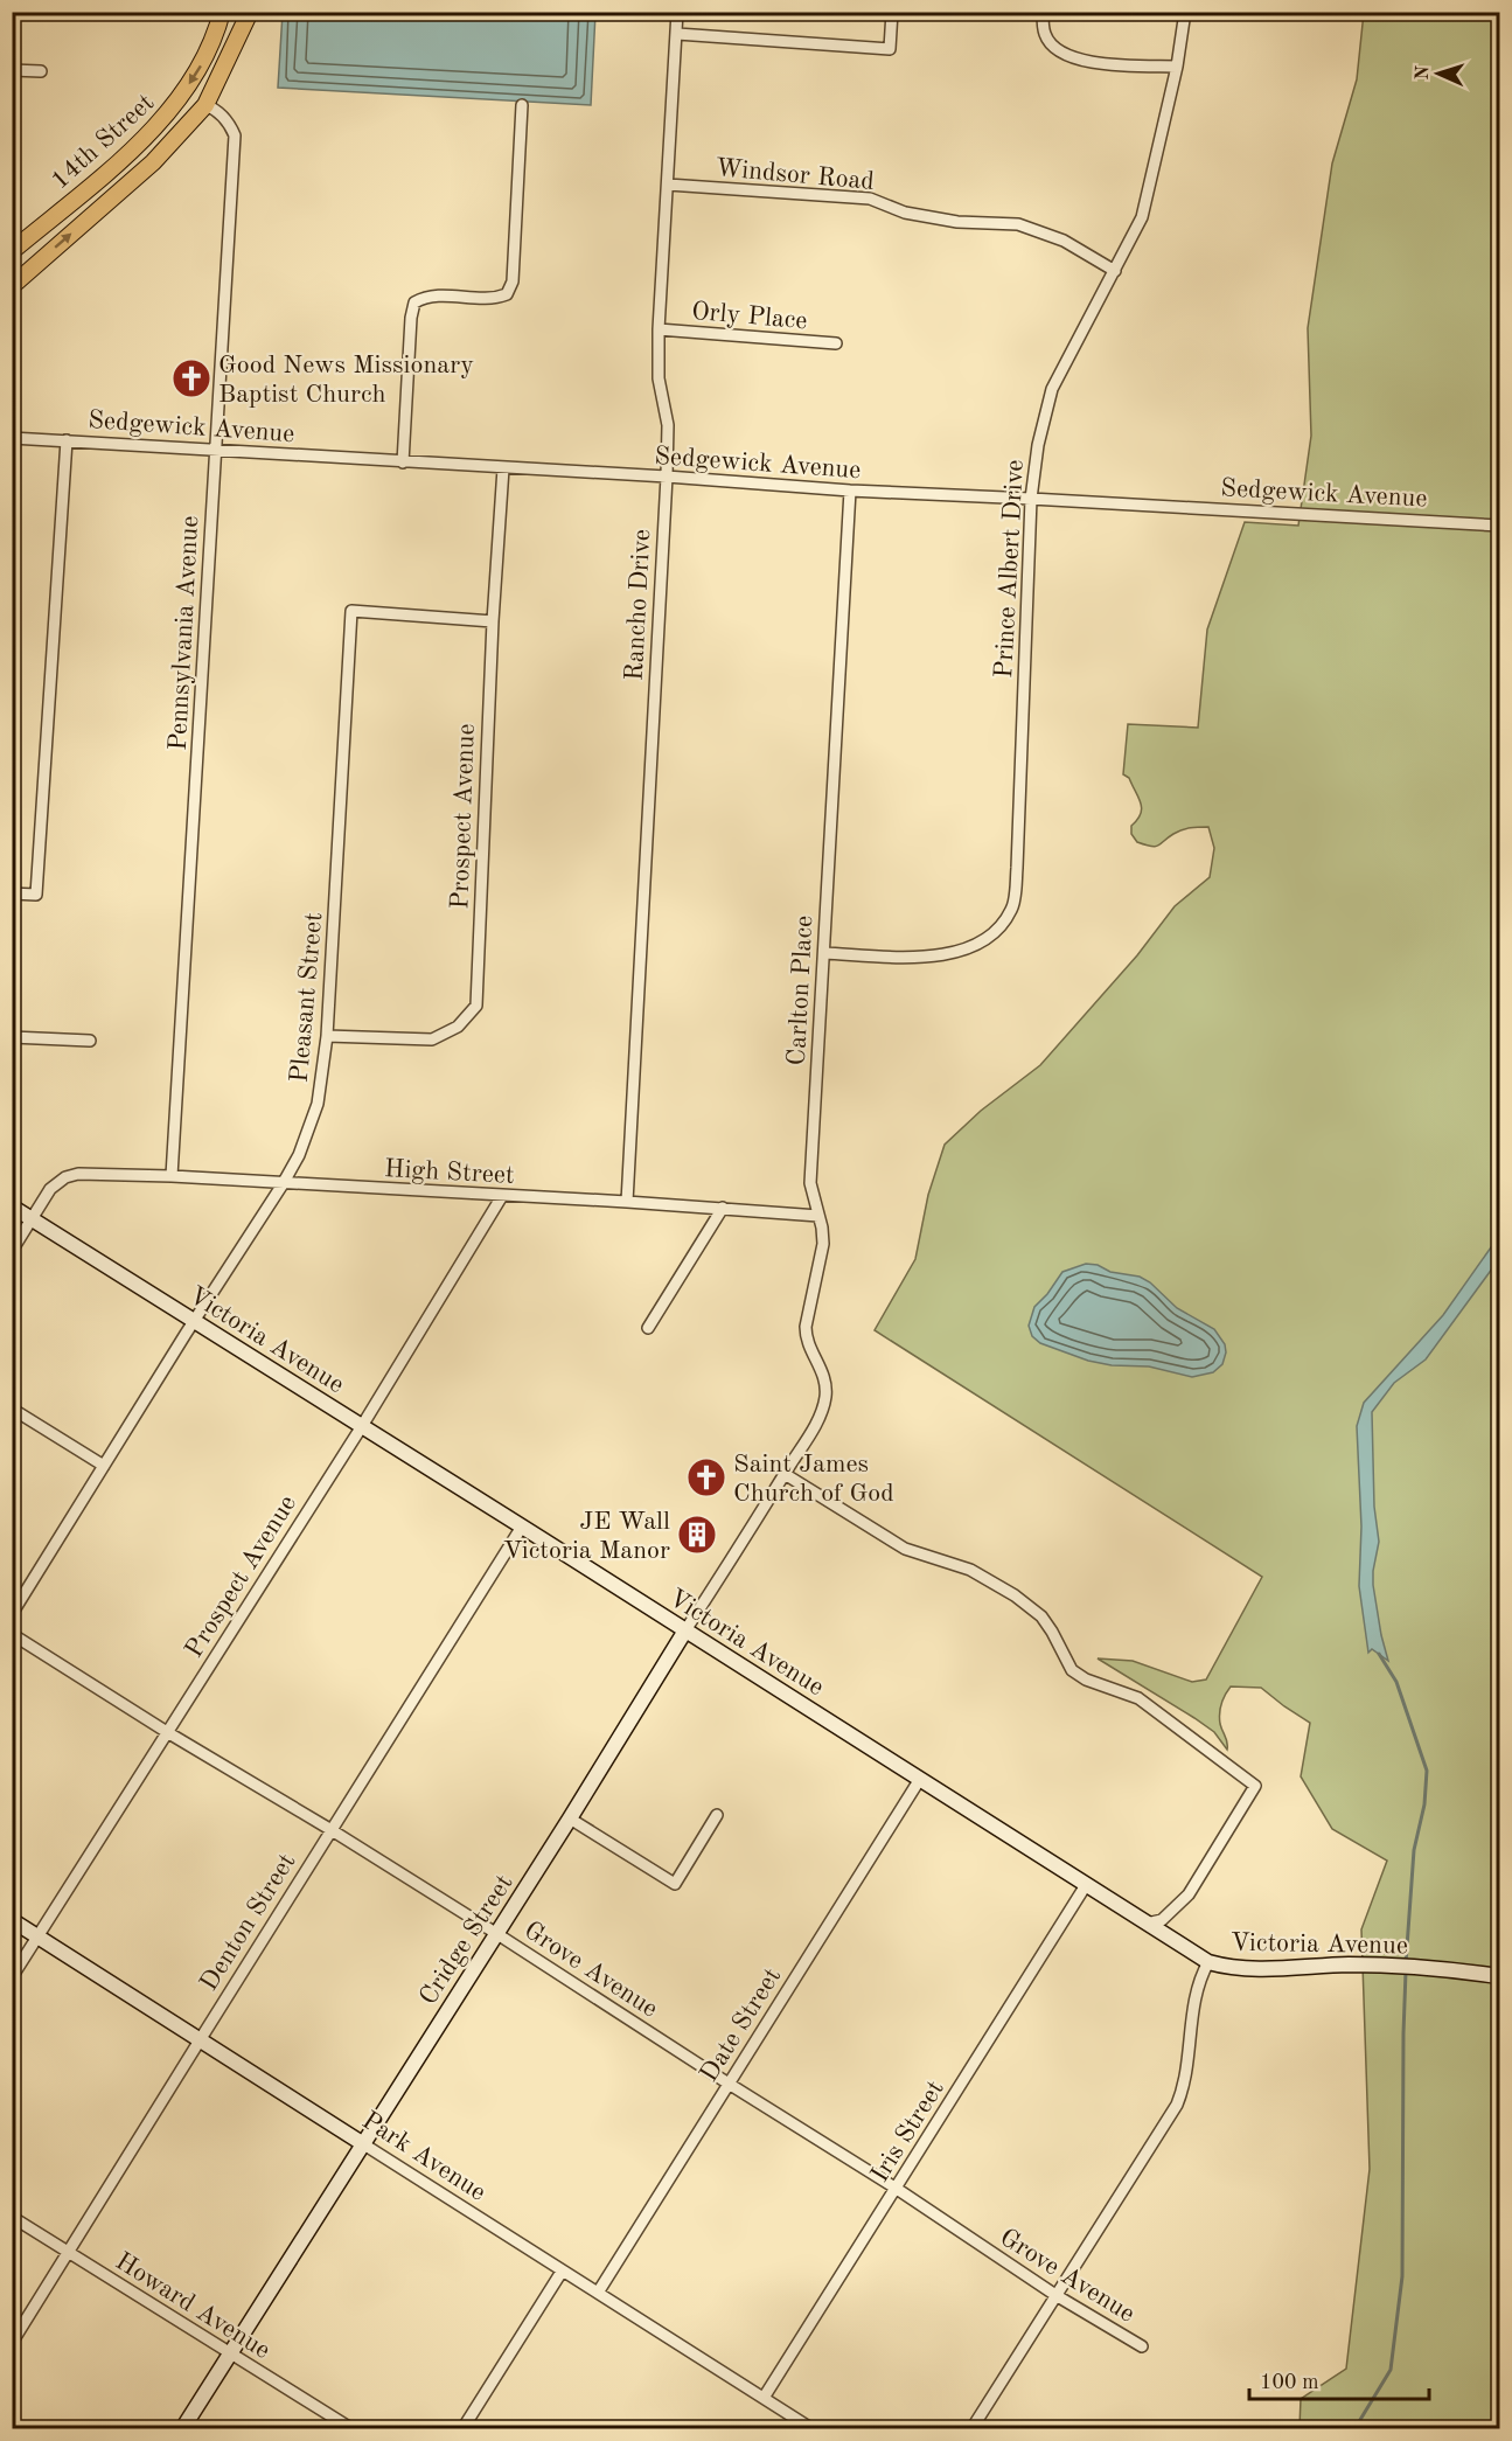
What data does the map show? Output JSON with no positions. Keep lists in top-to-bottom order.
{
  "streets": {
    "main road": ["14th Street"],
    "street": [
      "Windsor Road",
      "Orly Place",
      "Sedgewick Avenue",
      "Prince Albert Drive",
      "Rancho Drive",
      "Pennsylvania Avenue",
      "Prospect Avenue",
      "Carlton Place",
      "Pleasant Street",
      "High Street",
      "Victoria Avenue",
      "Denton Street",
      "Cridge Street",
      "Grove Avenue",
      "Date Street",
      "Iris Street",
      "Park Avenue",
      "Howard Avenue"
    ]
  },
  "crossings": [
    ["14th Street", "Pennsylvania Avenue"],
    ["Windsor Road", "Prince Albert Drive"],
    ["Windsor Road", "Rancho Drive"],
    ["Orly Place", "Rancho Drive"],
    ["Sedgewick Avenue", "Prince Albert Drive"],
    ["Sedgewick Avenue", "Rancho Drive"],
    ["Sedgewick Avenue", "Pennsylvania Avenue"],
    ["Sedgewick Avenue", "Prospect Avenue"],
    ["Sedgewick Avenue", "Carlton Place"],
    ["Prince Albert Drive", "Carlton Place"],
    ["Rancho Drive", "High Street"],
    ["Pennsylvania Avenue", "High Street"],
    ["Prospect Avenue", "Pleasant Street"],
    ["Prospect Avenue", "High Street"],
    ["Prospect Avenue", "Victoria Avenue"],
    ["Prospect Avenue", "Grove Avenue"],
    ["Prospect Avenue", "Park Avenue"],
    ["Carlton Place", "High Street"],
    ["Carlton Place", "Cridge Street"],
    ["Pleasant Street", "High Street"],
    ["Pleasant Street", "Victoria Avenue"],
    ["High Street", "Victoria Avenue"],
    ["Victoria Avenue", "Denton Street"],
    ["Victoria Avenue", "Cridge Street"],
    ["Victoria Avenue", "Date Street"],
    ["Victoria Avenue", "Iris Street"],
    ["Denton Street", "Grove Avenue"],
    ["Denton Street", "Park Avenue"],
    ["Denton Street", "Howard Avenue"],
    ["Cridge Street", "Grove Avenue"],
    ["Cridge Street", "Park Avenue"],
    ["Cridge Street", "Howard Avenue"],
    ["Grove Avenue", "Date Street"],
    ["Grove Avenue", "Iris Street"],
    ["Date Street", "Park Avenue"],
    ["Iris Street", "Park Avenue"]
  ],
  "places": {
    "church": ["Good News Missionary Baptist Church", "Saint James Church of God"],
    "building": ["JE Wall Victoria Manor"]
  },
  "scale_bar": "100 m",
  "north": "left"
}
